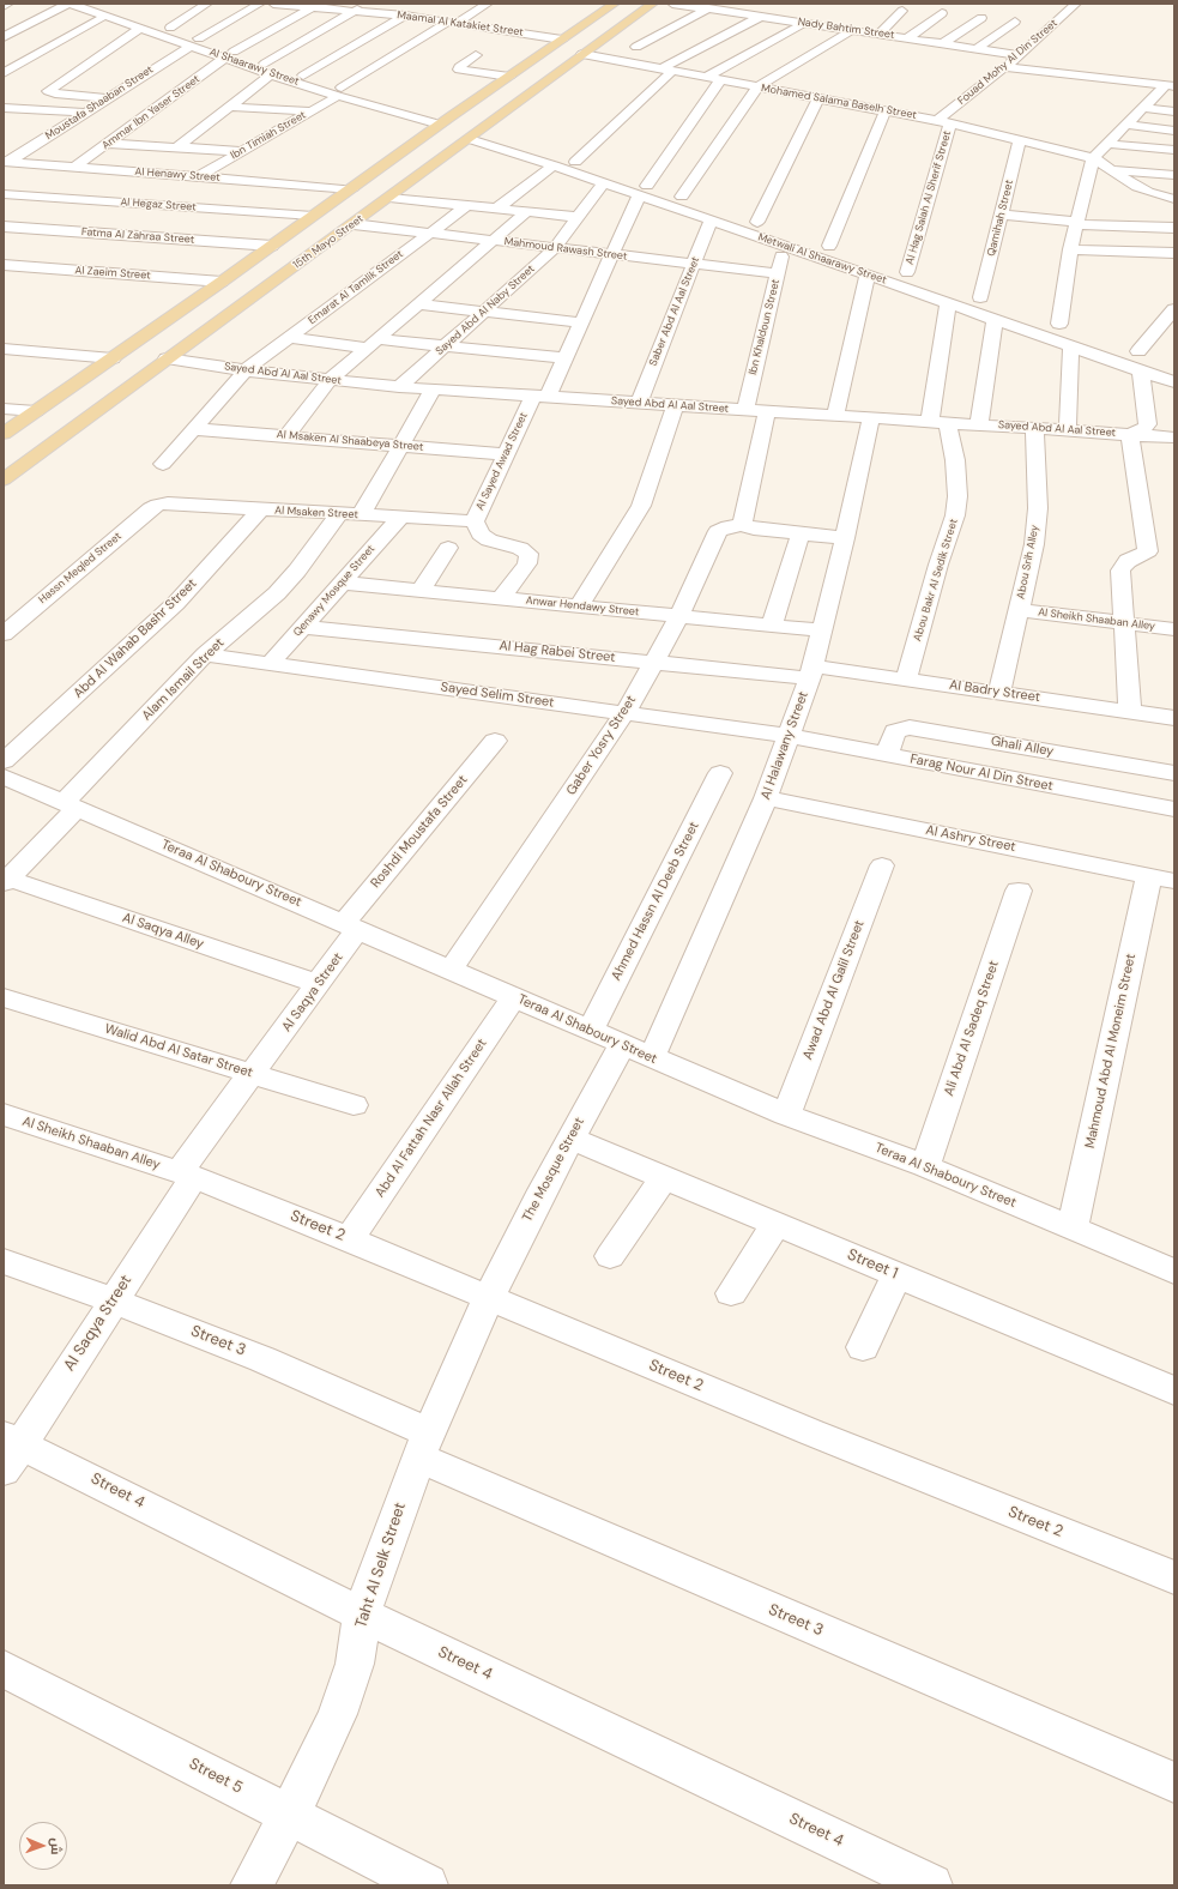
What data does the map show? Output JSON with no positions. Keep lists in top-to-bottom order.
{
  "streets": {
    "main road": ["15th Mayo Street"],
    "street": [
      "Maamal Al Katakiet Street",
      "Nady Bahtim Street",
      "Fouad Mohy Al Din Street",
      "Al Shaarawy Street",
      "Mohamed Salama Baselh Street",
      "Moustafa Shaaban Street",
      "Ammar Ibn Yaser Street",
      "Ibn Timiah Street",
      "Al Henawy Street",
      "Al Hag Salah Al Sherif Street",
      "Al Hegaz Street",
      "Qamihah Street",
      "Fatma Al Zahraa Street",
      "Mahmoud Rawash Street",
      "Metwali Al Shaarawy Street",
      "Al Zaeim Street",
      "Emarat Al Tamlik Street",
      "Sayed Abd Al Naby Street",
      "Saber Abd Al Aal Street",
      "Ibn Khaldoun Street",
      "Sayed Abd Al Aal Street",
      "Al Msaken Al Shaabeya Street",
      "Al Sayed Awad Street",
      "Al Msaken Street",
      "Abou Srih Alley",
      "Hassn Meqled Street",
      "Abou Bakr Al Sedik Street",
      "Qenawy Mosque Street",
      "Anwar Hendawy Street",
      "Al Sheikh Shaaban Alley",
      "Abd Al Wahab Bashr Street",
      "Al Hag Rabei Street",
      "Alam Ismail Street",
      "Al Badry Street",
      "Sayed Selim Street",
      "Gaber Yosry Street",
      "Al Halawany Street",
      "Ghali Alley",
      "Farag Nour Al Din Street",
      "Roshdi Moustafa Street",
      "Al Ashry Street",
      "Teraa Al Shaboury Street",
      "Ahmed Hassn Al Deeb Street",
      "Al Saqya Alley",
      "Awad Abd Al Galil Street",
      "Al Saqya Street",
      "Ali Abd Al Sadeq Street",
      "Walid Abd Al Satar Street",
      "Mahmoud Abd Al Moneim Street",
      "Abd Al Fattah Nasr Allah Street",
      "The Mosque Street",
      "Street 2",
      "Street 1",
      "Street 3",
      "Street 4",
      "Taht Al Selk Street",
      "Street 5"
    ]
  },
  "crossings": [
    ["Maamal Al Katakiet Street", "Ammar Ibn Yaser Street"],
    ["Maamal Al Katakiet Street", "Ibn Timiah Street"],
    ["Nady Bahtim Street", "Fouad Mohy Al Din Street"],
    ["Fouad Mohy Al Din Street", "Mohamed Salama Baselh Street"],
    ["Fouad Mohy Al Din Street", "Al Hag Salah Al Sherif Street"],
    ["Al Shaarawy Street", "Moustafa Shaaban Street"],
    ["Al Shaarawy Street", "Ammar Ibn Yaser Street"],
    ["Al Shaarawy Street", "Ibn Timiah Street"],
    ["Mohamed Salama Baselh Street", "Al Hag Salah Al Sherif Street"],
    ["Mohamed Salama Baselh Street", "Qamihah Street"],
    ["Mohamed Salama Baselh Street", "15th Mayo Street"],
    ["Mohamed Salama Baselh Street", "Metwali Al Shaarawy Street"],
    ["Mohamed Salama Baselh Street", "Al Sayed Awad Street"],
    ["Moustafa Shaaban Street", "Al Henawy Street"],
    ["Ammar Ibn Yaser Street", "Al Henawy Street"],
    ["Ibn Timiah Street", "Al Henawy Street"],
    ["Al Hag Salah Al Sherif Street", "Metwali Al Shaarawy Street"],
    ["15th Mayo Street", "Mahmoud Rawash Street"],
    ["15th Mayo Street", "Metwali Al Shaarawy Street"],
    ["15th Mayo Street", "Sayed Abd Al Aal Street"],
    ["Mahmoud Rawash Street", "Emarat Al Tamlik Street"],
    ["Mahmoud Rawash Street", "Sayed Abd Al Naby Street"],
    ["Mahmoud Rawash Street", "Saber Abd Al Aal Street"],
    ["Mahmoud Rawash Street", "Ibn Khaldoun Street"],
    ["Mahmoud Rawash Street", "Al Sayed Awad Street"],
    ["Metwali Al Shaarawy Street", "Sayed Abd Al Naby Street"],
    ["Metwali Al Shaarawy Street", "Saber Abd Al Aal Street"],
    ["Metwali Al Shaarawy Street", "Ibn Khaldoun Street"],
    ["Metwali Al Shaarawy Street", "Al Sayed Awad Street"],
    ["Metwali Al Shaarawy Street", "Abou Bakr Al Sedik Street"],
    ["Emarat Al Tamlik Street", "Sayed Abd Al Aal Street"],
    ["Emarat Al Tamlik Street", "Al Msaken Al Shaabeya Street"],
    ["Sayed Abd Al Naby Street", "Sayed Abd Al Aal Street"],
    ["Saber Abd Al Aal Street", "Sayed Abd Al Aal Street"],
    ["Ibn Khaldoun Street", "Sayed Abd Al Aal Street"],
    ["Sayed Abd Al Aal Street", "Al Sayed Awad Street"],
    ["Sayed Abd Al Aal Street", "Abou Srih Alley"],
    ["Sayed Abd Al Aal Street", "Abou Bakr Al Sedik Street"],
    ["Sayed Abd Al Aal Street", "Al Halawany Street"],
    ["Al Msaken Al Shaabeya Street", "Al Sayed Awad Street"],
    ["Al Sayed Awad Street", "Al Msaken Street"],
    ["Al Sayed Awad Street", "Anwar Hendawy Street"],
    ["Al Msaken Street", "Hassn Meqled Street"],
    ["Al Msaken Street", "Qenawy Mosque Street"],
    ["Al Msaken Street", "Abd Al Wahab Bashr Street"],
    ["Al Msaken Street", "Alam Ismail Street"],
    ["Abou Srih Alley", "Al Sheikh Shaaban Alley"],
    ["Abou Srih Alley", "Al Badry Street"],
    ["Abou Bakr Al Sedik Street", "Al Badry Street"],
    ["Qenawy Mosque Street", "Anwar Hendawy Street"],
    ["Qenawy Mosque Street", "Al Hag Rabei Street"],
    ["Qenawy Mosque Street", "Sayed Selim Street"],
    ["Anwar Hendawy Street", "Gaber Yosry Street"],
    ["Anwar Hendawy Street", "Al Halawany Street"],
    ["Al Sheikh Shaaban Alley", "Al Saqya Street"],
    ["Al Sheikh Shaaban Alley", "Street 2"],
    ["Abd Al Wahab Bashr Street", "Teraa Al Shaboury Street"],
    ["Al Hag Rabei Street", "Al Badry Street"],
    ["Al Hag Rabei Street", "Gaber Yosry Street"],
    ["Al Hag Rabei Street", "Al Halawany Street"],
    ["Alam Ismail Street", "Sayed Selim Street"],
    ["Alam Ismail Street", "Teraa Al Shaboury Street"],
    ["Alam Ismail Street", "Al Saqya Alley"],
    ["Al Badry Street", "Al Halawany Street"],
    ["Sayed Selim Street", "Gaber Yosry Street"],
    ["Sayed Selim Street", "Al Halawany Street"],
    ["Sayed Selim Street", "Farag Nour Al Din Street"],
    ["Gaber Yosry Street", "Teraa Al Shaboury Street"],
    ["Al Halawany Street", "Farag Nour Al Din Street"],
    ["Al Halawany Street", "Al Ashry Street"],
    ["Al Halawany Street", "Teraa Al Shaboury Street"],
    ["Ghali Alley", "Farag Nour Al Din Street"],
    ["Roshdi Moustafa Street", "Teraa Al Shaboury Street"],
    ["Roshdi Moustafa Street", "Al Saqya Street"],
    ["Al Ashry Street", "Mahmoud Abd Al Moneim Street"],
    ["Teraa Al Shaboury Street", "Ahmed Hassn Al Deeb Street"],
    ["Teraa Al Shaboury Street", "Awad Abd Al Galil Street"],
    ["Teraa Al Shaboury Street", "Al Saqya Street"],
    ["Teraa Al Shaboury Street", "Ali Abd Al Sadeq Street"],
    ["Teraa Al Shaboury Street", "Mahmoud Abd Al Moneim Street"],
    ["Teraa Al Shaboury Street", "Abd Al Fattah Nasr Allah Street"],
    ["Teraa Al Shaboury Street", "The Mosque Street"],
    ["Al Saqya Alley", "Al Saqya Street"],
    ["Al Saqya Street", "Walid Abd Al Satar Street"],
    ["Al Saqya Street", "Street 2"],
    ["Al Saqya Street", "Street 3"],
    ["Al Saqya Street", "Street 4"],
    ["Abd Al Fattah Nasr Allah Street", "Street 2"],
    ["The Mosque Street", "Street 2"],
    ["The Mosque Street", "Street 1"],
    ["The Mosque Street", "Taht Al Selk Street"],
    ["Street 2", "Taht Al Selk Street"],
    ["Street 3", "Taht Al Selk Street"],
    ["Street 4", "Taht Al Selk Street"],
    ["Taht Al Selk Street", "Street 5"]
  ],
  "north": "right"
}
